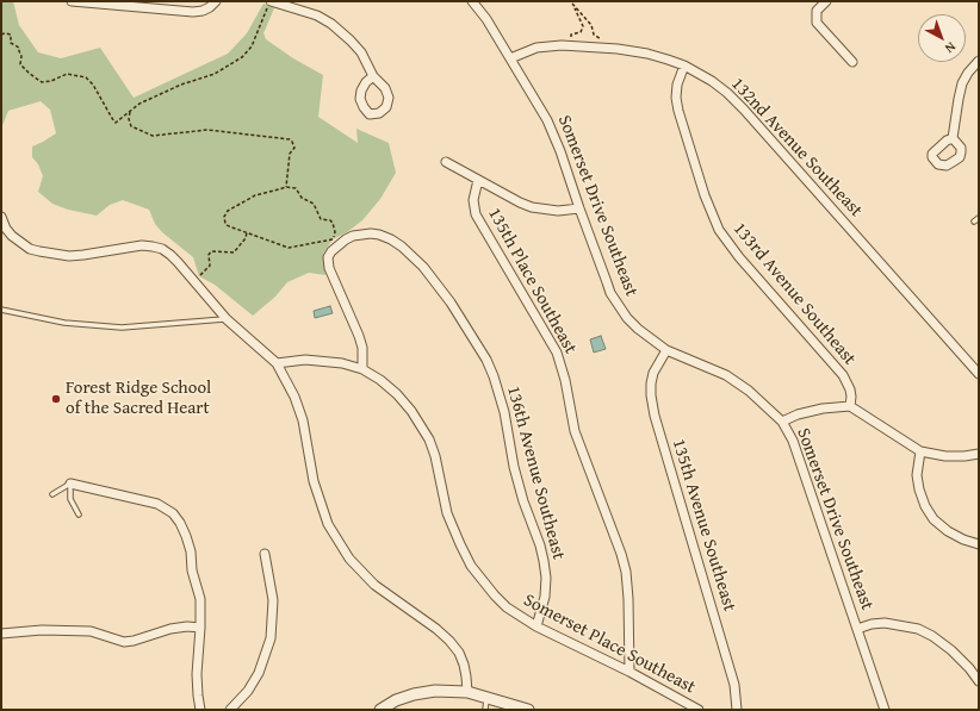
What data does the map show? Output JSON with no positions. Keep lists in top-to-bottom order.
{
  "streets": {
    "street": [
      "132nd Avenue Southeast",
      "Somerset Drive Southeast",
      "135th Place Southeast",
      "133rd Avenue Southeast",
      "136th Avenue Southeast",
      "135th Avenue Southeast",
      "Somerset Place Southeast"
    ]
  },
  "crossings": [
    ["132nd Avenue Southeast", "Somerset Drive Southeast"],
    ["132nd Avenue Southeast", "133rd Avenue Southeast"],
    ["Somerset Drive Southeast", "135th Avenue Southeast"],
    ["135th Place Southeast", "Somerset Place Southeast"],
    ["136th Avenue Southeast", "Somerset Place Southeast"]
  ],
  "places": ["Forest Ridge School of the Sacred Heart"],
  "north": "bottom right"
}
